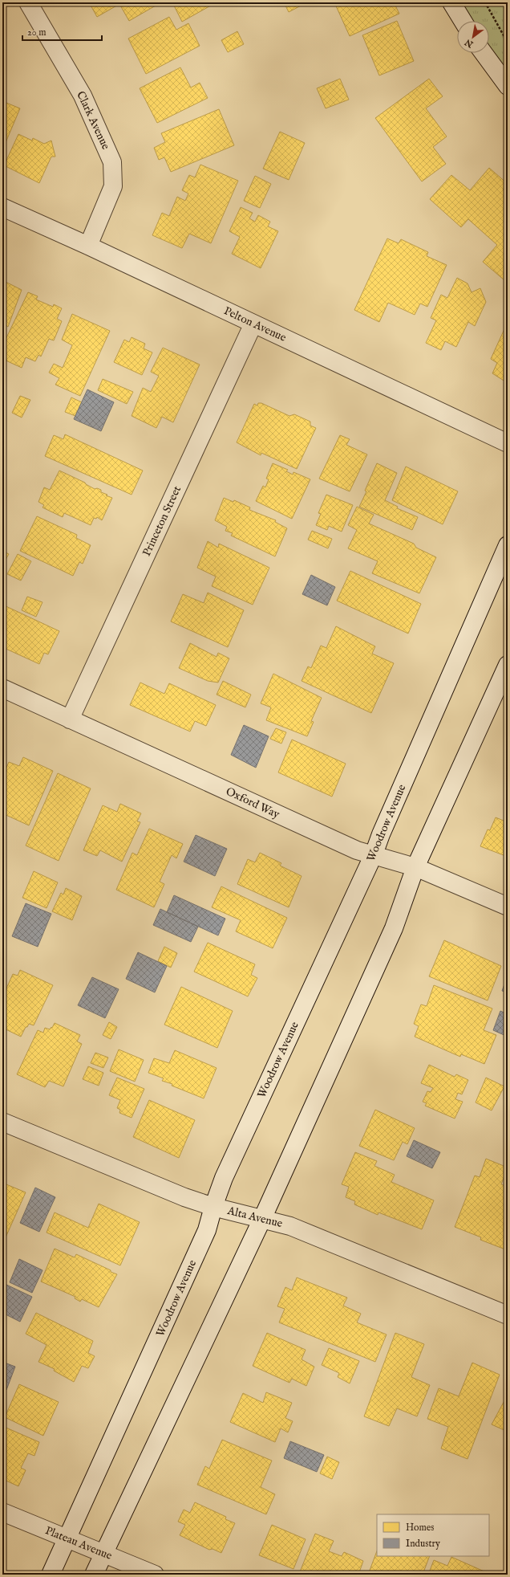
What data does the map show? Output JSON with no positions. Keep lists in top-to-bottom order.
{
  "streets": {
    "street": [
      "Clark Avenue",
      "Pelton Avenue",
      "Princeton Street",
      "Oxford Way",
      "Woodrow Avenue",
      "Alta Avenue",
      "Plateau Avenue"
    ]
  },
  "crossings": [
    ["Clark Avenue", "Pelton Avenue"],
    ["Pelton Avenue", "Princeton Street"],
    ["Princeton Street", "Oxford Way"],
    ["Oxford Way", "Woodrow Avenue"],
    ["Woodrow Avenue", "Alta Avenue"],
    ["Woodrow Avenue", "Plateau Avenue"]
  ],
  "legend": ["Homes", "Industry"],
  "scale_bar": "20 m",
  "north": "bottom left"
}
